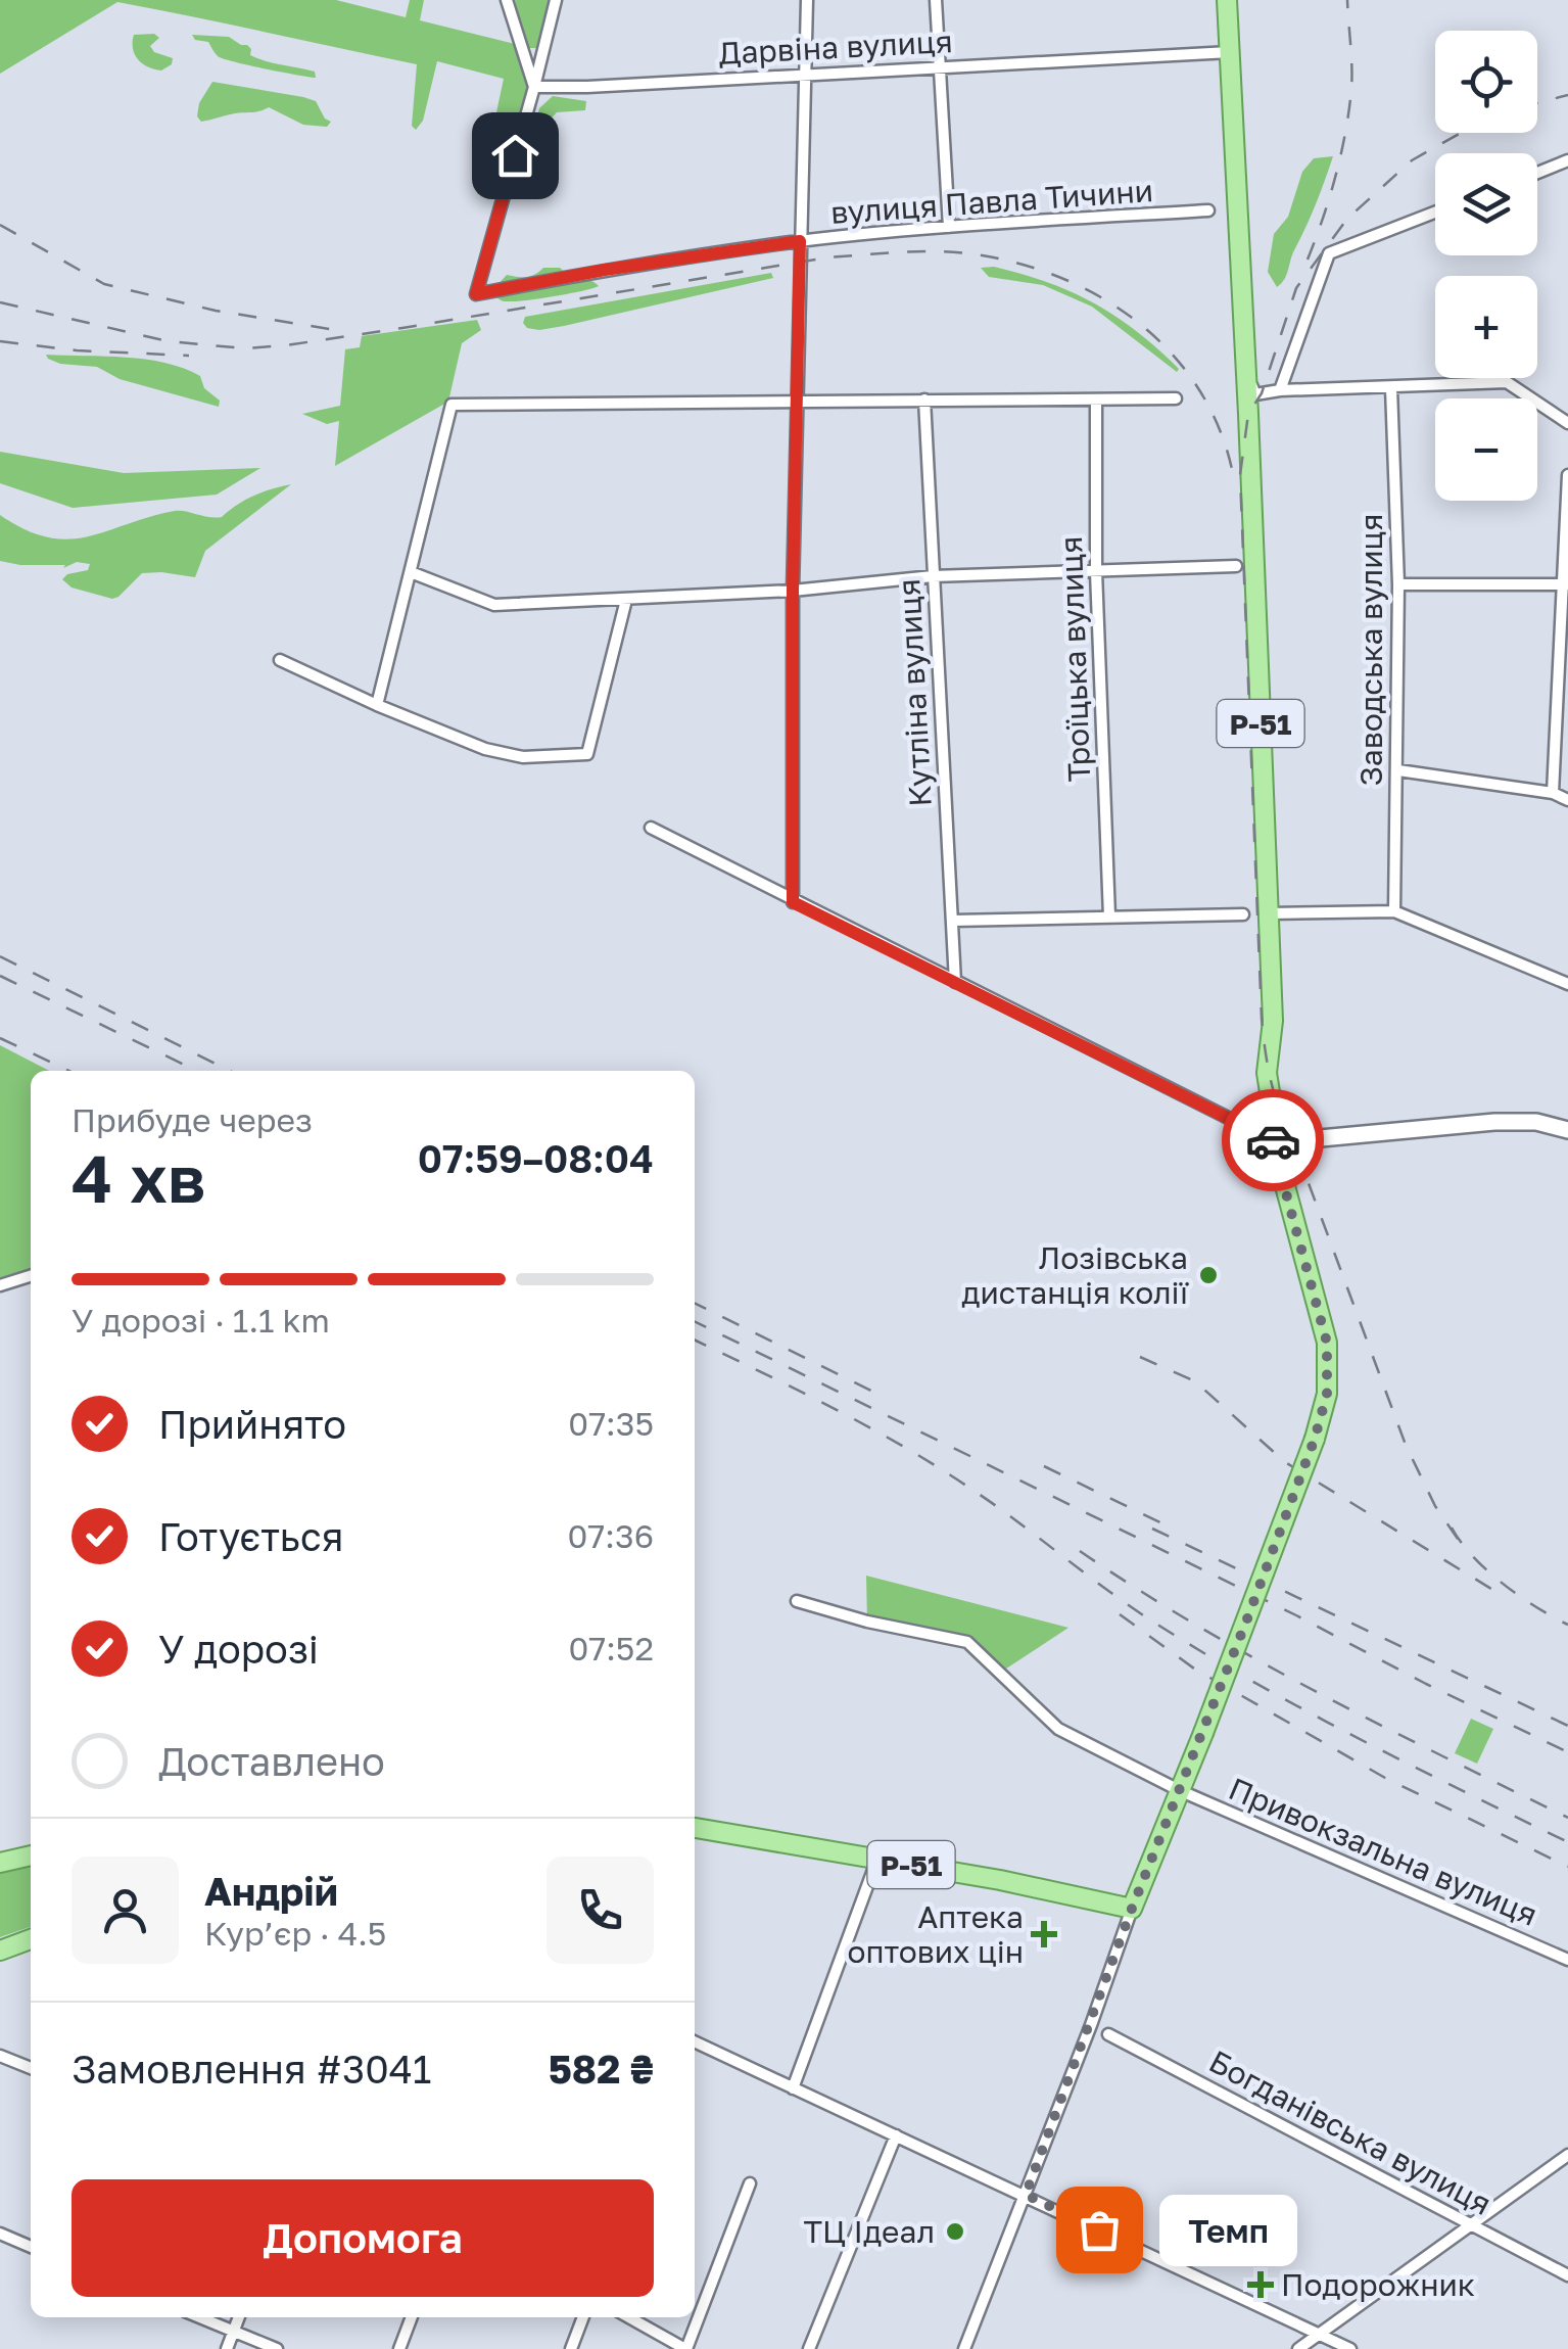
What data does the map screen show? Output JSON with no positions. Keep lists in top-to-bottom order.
{
  "streets": {
    "main road": ["Р-51"],
    "street": [
      "Дарвіна вулиця",
      "вулиця Павла Тичини",
      "Заводська вулиця",
      "Троїцька вулиця",
      "Кутліна вулиця",
      "Привокзальна вулиця",
      "Богданівська вулиця"
    ]
  },
  "crossings": [
    ["Дарвіна вулиця", "вулиця Павла Тичини"],
    ["Дарвіна вулиця", "Р-51"],
    ["Р-51", "Привокзальна вулиця"]
  ],
  "places": {
    "other": ["Лозівська дистанція колії", "Темп", "ТЦ Ідеал"],
    "health": ["Аптека оптових цін", "Подорожник"]
  },
  "page": {
    "map_buttons": ["+", "−"],
    "heading": ["4 хв", "Прибуде через", "07:59–08:04"],
    "panel": [
      "Андрій",
      "Кур’єр · 4.5",
      "Замовлення #3041",
      "582 ₴"
    ],
    "bar": "У дорозі · 1.1 km",
    "list": [
      ["Прийнято", "07:35"],
      ["Готується", "07:36"],
      ["У дорозі", "07:52"],
      "Доставлено"
    ],
    "buttons": "Допомога",
    "bubble": "Темп"
  }
}
